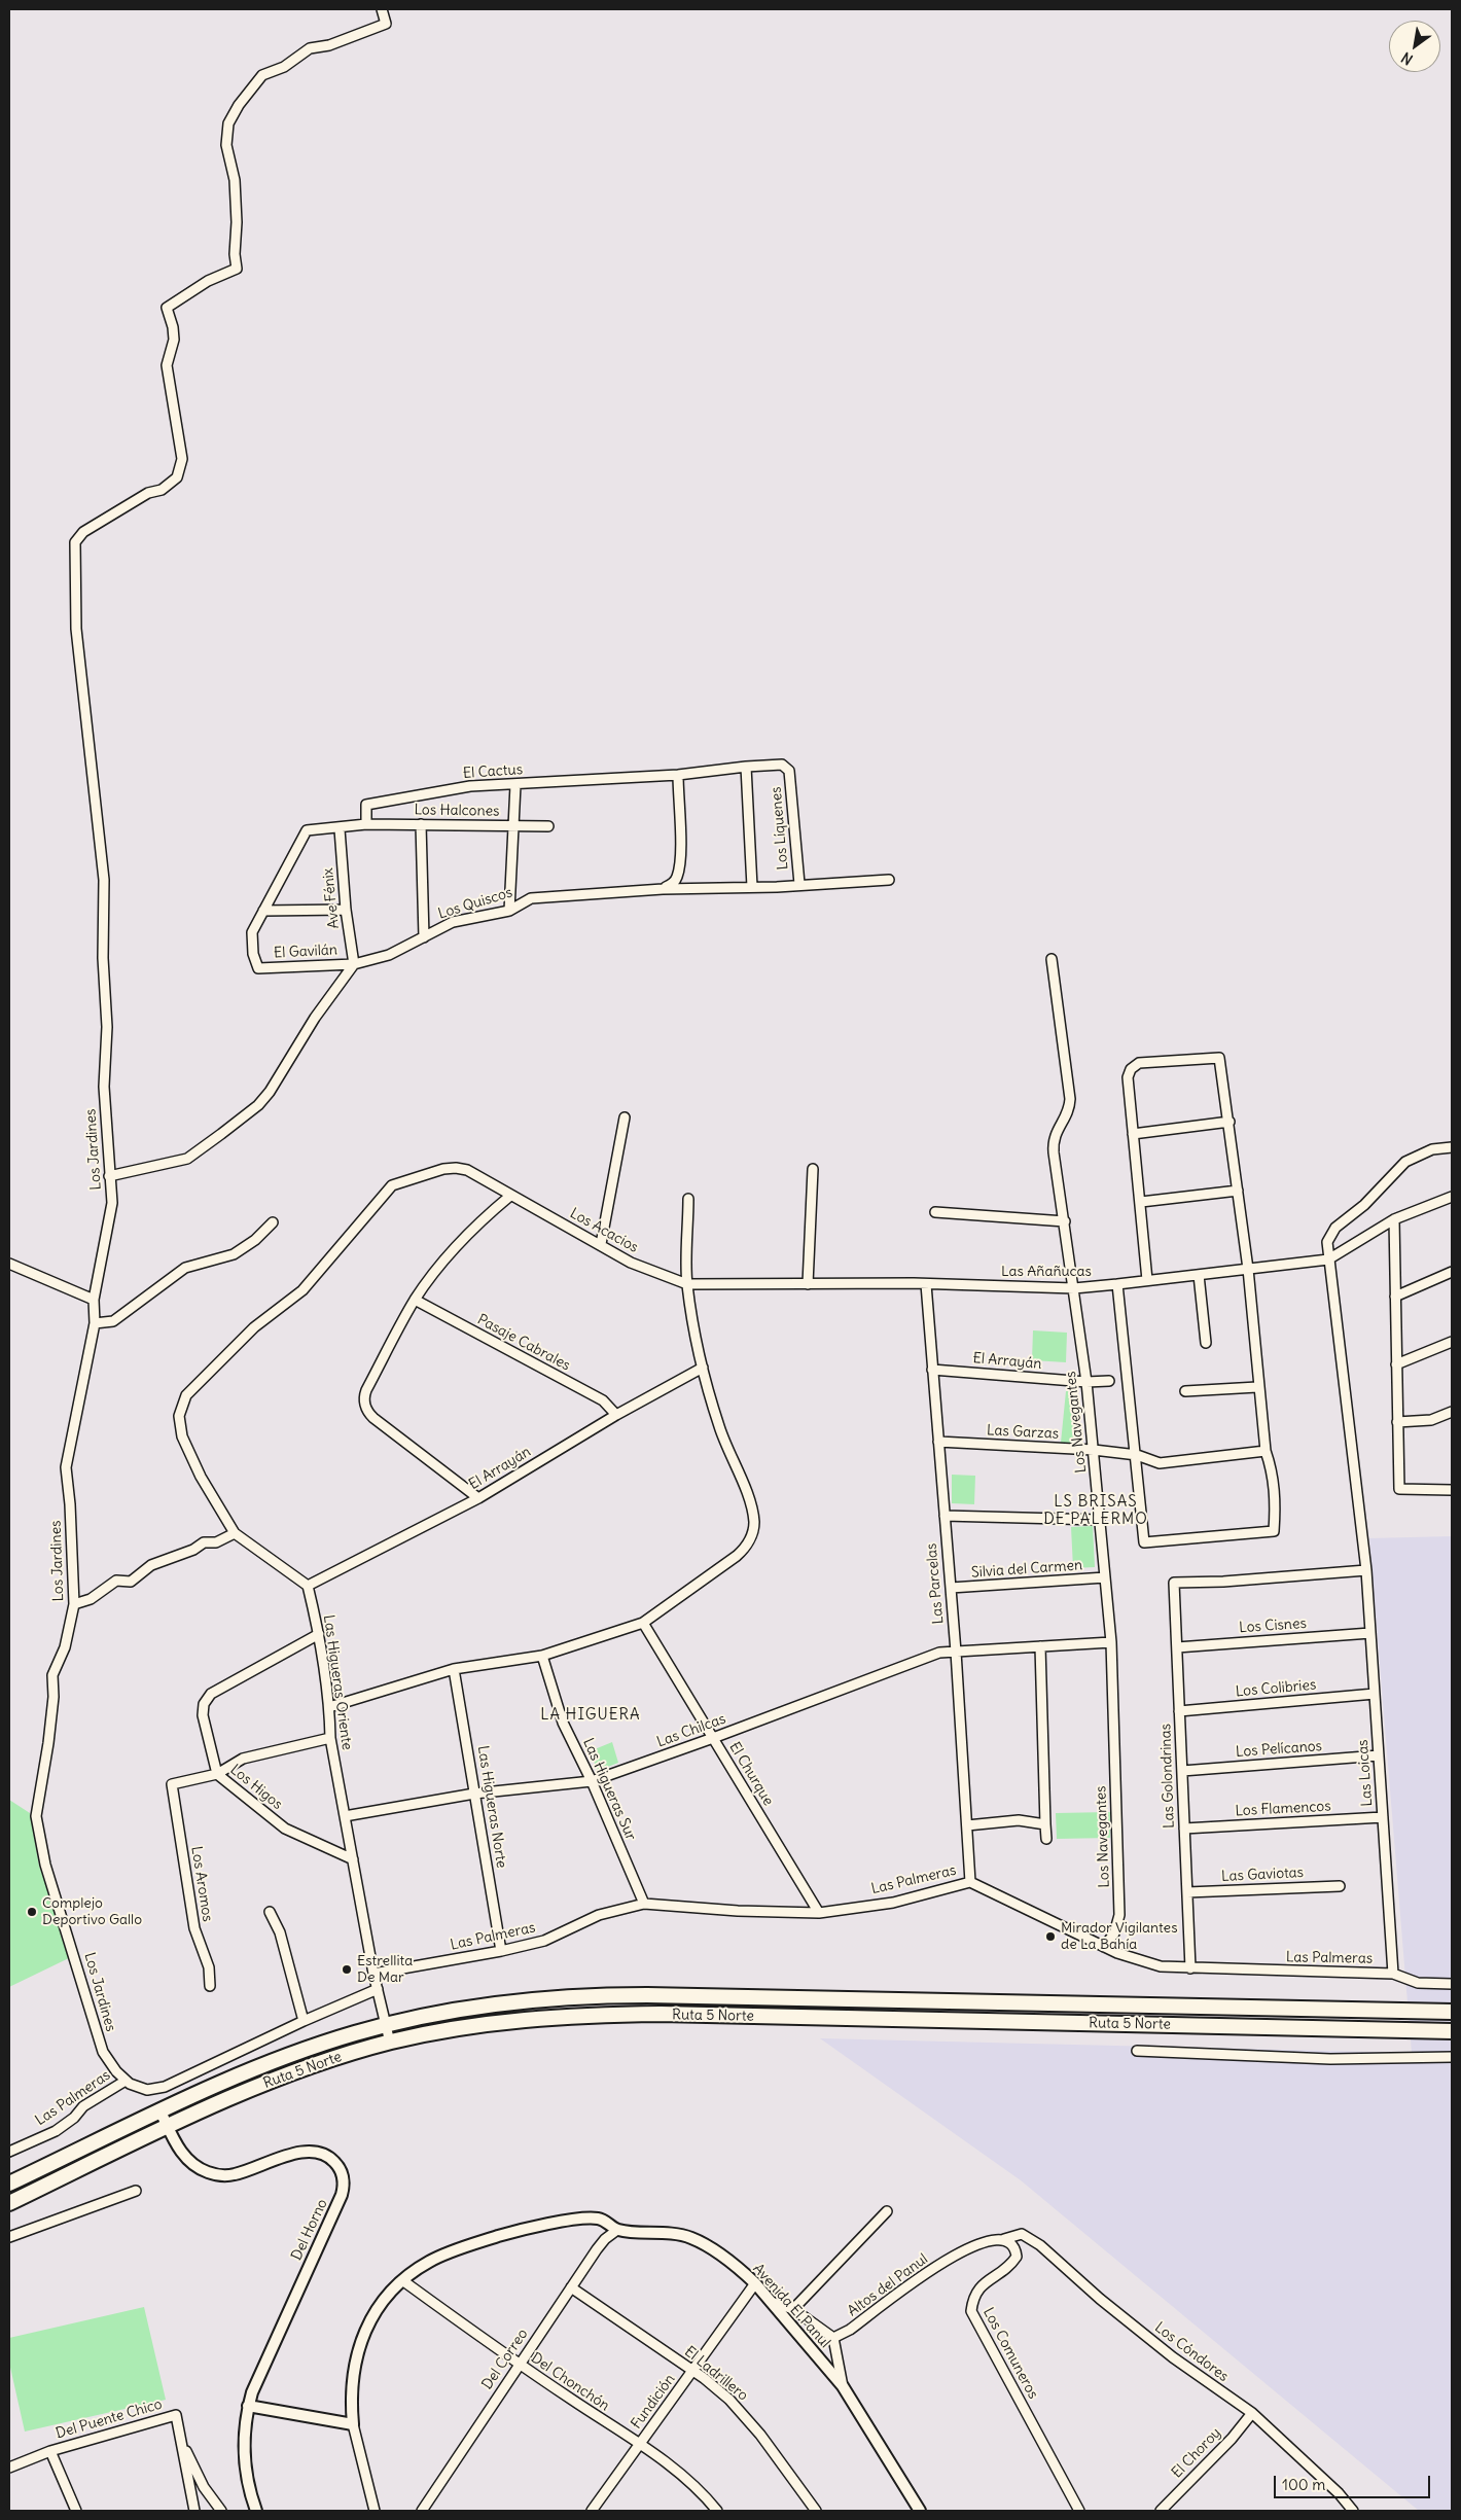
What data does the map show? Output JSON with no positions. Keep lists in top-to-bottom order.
{
  "streets": {
    "highway": ["Ruta 5 Norte"],
    "street": [
      "El Cactus",
      "Los Halcones",
      "Los Líquenes",
      "Ave Fénix",
      "Los Quiscos",
      "El Gavilán",
      "Los Jardines",
      "Los Acacios",
      "Las Añañucas",
      "Pasaje Cabrales",
      "El Arrayán",
      "Los Navegantes",
      "Las Garzas",
      "Silvia del Carmen",
      "Las Parcelas",
      "Los Cisnes",
      "Las Higueras Oriente",
      "Los Colibries",
      "Las Chilcas",
      "Los Pelícanos",
      "Las Loicas",
      "El Churque",
      "Las Golondrinas",
      "Los Higos",
      "Las Higueras Sur",
      "Las Higueras Norte",
      "Los Flamencos",
      "Las Gaviotas",
      "Las Palmeras",
      "Los Aromos",
      "Del Horno",
      "Altos del Panul",
      "Avenida El Panul",
      "Los Cóndores",
      "Los Comuneros",
      "Del Correo",
      "El Ladrillero",
      "Del Chonchón",
      "Fundición",
      "Del Puente Chico",
      "El Choroy"
    ]
  },
  "crossings": [
    ["El Cactus", "Los Halcones"],
    ["El Cactus", "Los Líquenes"],
    ["Los Líquenes", "Los Quiscos"],
    ["Ave Fénix", "Los Quiscos"],
    ["Ave Fénix", "El Gavilán"],
    ["Los Quiscos", "El Gavilán"],
    ["Los Jardines", "Las Higueras Oriente"],
    ["Los Jardines", "Las Palmeras"],
    ["Los Acacios", "Las Añañucas"],
    ["Las Añañucas", "Los Navegantes"],
    ["Las Añañucas", "Las Parcelas"],
    ["Las Añañucas", "Las Loicas"],
    ["Pasaje Cabrales", "El Arrayán"],
    ["El Arrayán", "Los Navegantes"],
    ["El Arrayán", "Las Parcelas"],
    ["El Arrayán", "Las Higueras Oriente"],
    ["Los Navegantes", "Las Garzas"],
    ["Los Navegantes", "Silvia del Carmen"],
    ["Los Navegantes", "Las Chilcas"],
    ["Los Navegantes", "Las Palmeras"],
    ["Las Garzas", "Las Parcelas"],
    ["Silvia del Carmen", "Las Parcelas"],
    ["Las Parcelas", "Las Chilcas"],
    ["Las Parcelas", "Las Palmeras"],
    ["Los Cisnes", "Las Loicas"],
    ["Los Cisnes", "Las Golondrinas"],
    ["Las Higueras Oriente", "Las Chilcas"],
    ["Las Higueras Oriente", "Los Higos"],
    ["Las Higueras Oriente", "Las Palmeras"],
    ["Las Higueras Oriente", "Ruta 5 Norte"],
    ["Los Colibries", "Las Loicas"],
    ["Los Colibries", "Las Golondrinas"],
    ["Las Chilcas", "El Churque"],
    ["Las Chilcas", "Las Higueras Sur"],
    ["Las Chilcas", "Las Higueras Norte"],
    ["Los Pelícanos", "Las Loicas"],
    ["Los Pelícanos", "Las Golondrinas"],
    ["Las Loicas", "Las Golondrinas"],
    ["Las Loicas", "Los Flamencos"],
    ["Las Loicas", "Las Palmeras"],
    ["El Churque", "Las Palmeras"],
    ["Las Golondrinas", "Los Flamencos"],
    ["Las Golondrinas", "Las Gaviotas"],
    ["Las Golondrinas", "Las Palmeras"],
    ["Los Higos", "Los Aromos"],
    ["Las Higueras Sur", "Las Palmeras"],
    ["Las Higueras Norte", "Las Palmeras"],
    ["Ruta 5 Norte", "Del Horno"],
    ["Altos del Panul", "Los Cóndores"],
    ["Altos del Panul", "Los Comuneros"],
    ["Avenida El Panul", "Del Correo"],
    ["Avenida El Panul", "Del Chonchón"],
    ["Avenida El Panul", "Fundición"],
    ["Los Cóndores", "Los Comuneros"],
    ["Los Cóndores", "El Choroy"],
    ["Del Correo", "El Ladrillero"],
    ["Del Correo", "Del Chonchón"],
    ["El Ladrillero", "Fundición"],
    ["Del Chonchón", "Fundición"]
  ],
  "districts": ["LS BRISAS DE PALERMO", "LA HIGUERA"],
  "places": ["Complejo Deportivo Gallo", "Mirador Vigilantes de La Bahía", "Estrellita De Mar"],
  "scale_bar": "100 m",
  "north": "bottom left"
}
